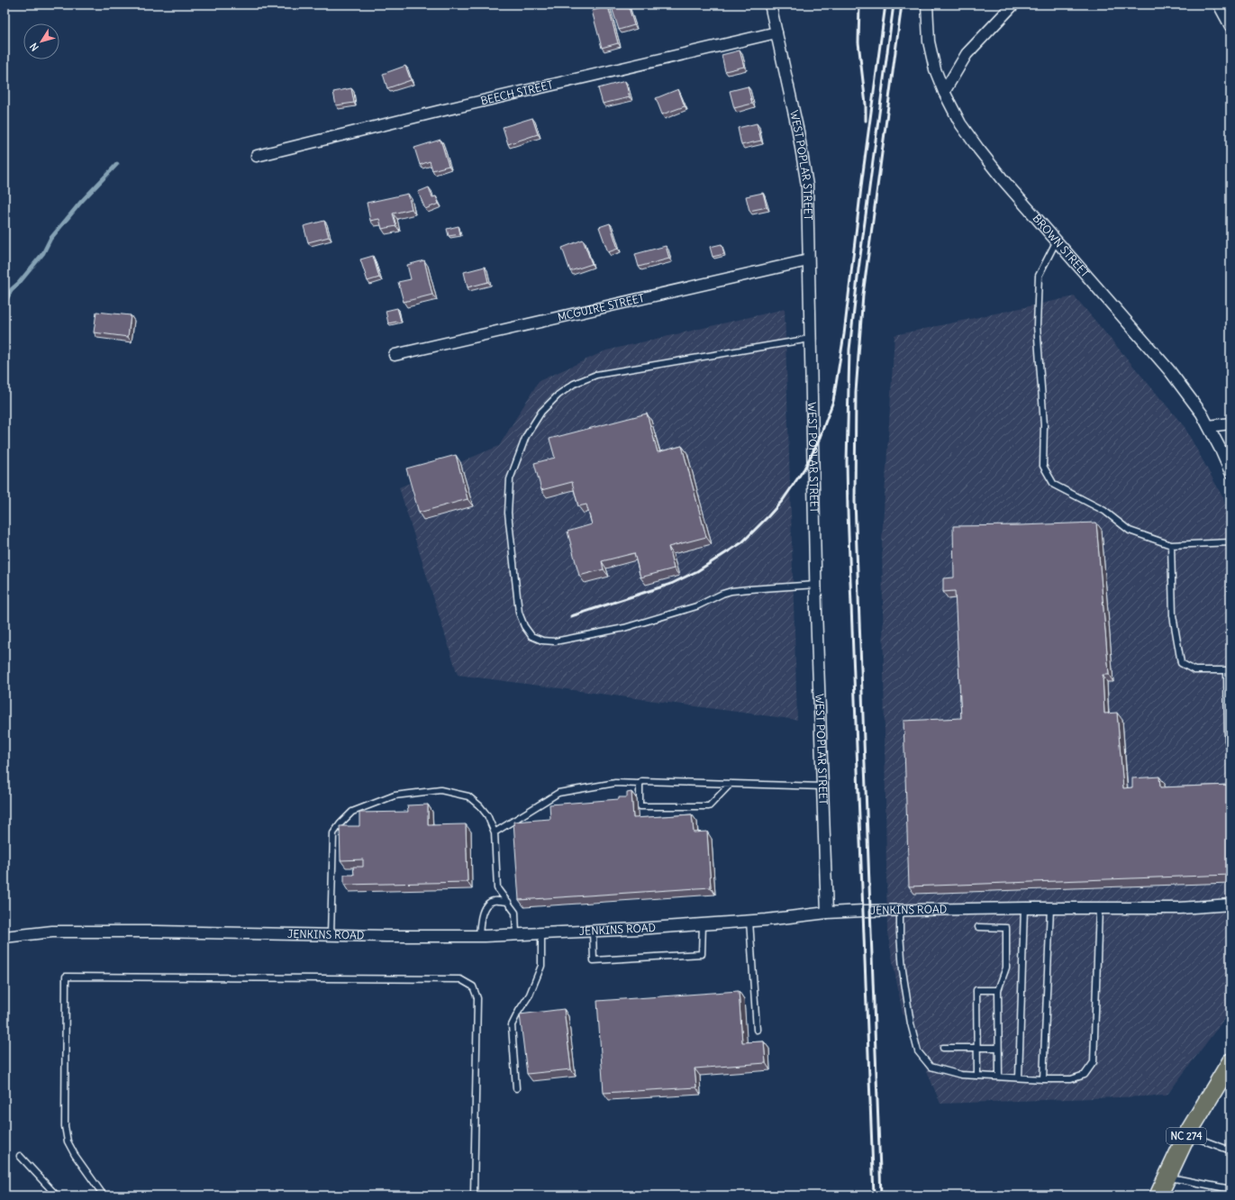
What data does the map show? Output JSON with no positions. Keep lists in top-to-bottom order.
{
  "streets": {
    "main road": ["NC 274"],
    "street": [
      "BEECH STREET",
      "WEST POPLAR STREET",
      "BROWN STREET",
      "MCGUIRE STREET",
      "JENKINS ROAD"
    ]
  },
  "crossings": [
    ["BEECH STREET", "WEST POPLAR STREET"],
    ["WEST POPLAR STREET", "MCGUIRE STREET"],
    ["WEST POPLAR STREET", "JENKINS ROAD"]
  ],
  "north": "bottom left"
}
